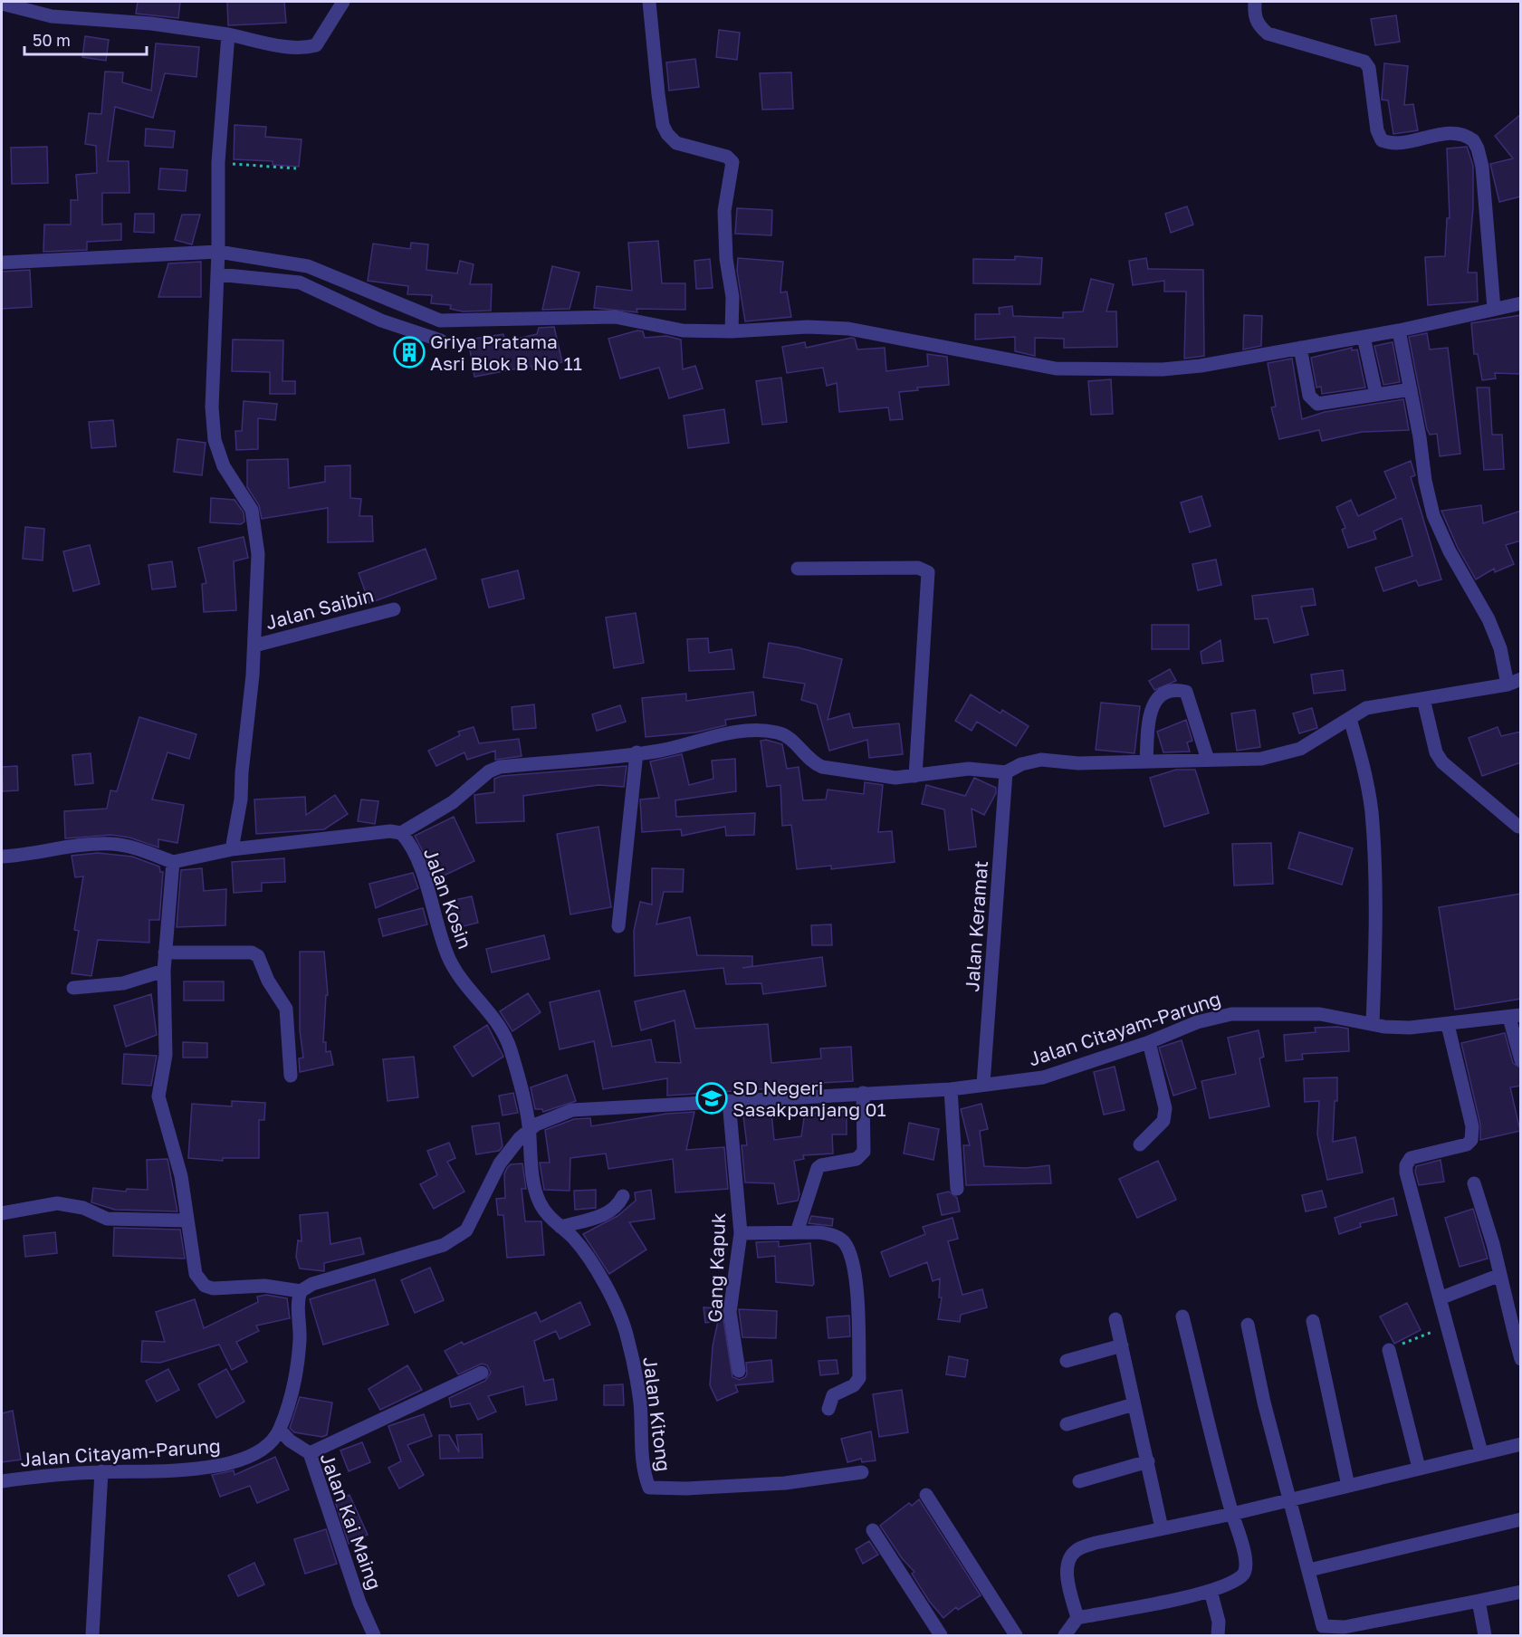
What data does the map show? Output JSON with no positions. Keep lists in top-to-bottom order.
{
  "streets": {
    "street": [
      "Jalan Saibin",
      "Jalan Kosin",
      "Jalan Keramat",
      "Jalan Citayam-Parung",
      "Gang Kapuk",
      "Jalan Kitong",
      "Jalan Kai Maing"
    ]
  },
  "crossings": [
    ["Jalan Kosin", "Jalan Citayam-Parung"],
    ["Jalan Kosin", "Jalan Kitong"],
    ["Jalan Keramat", "Jalan Citayam-Parung"],
    ["Jalan Citayam-Parung", "Gang Kapuk"],
    ["Jalan Citayam-Parung", "Jalan Kitong"],
    ["Jalan Citayam-Parung", "Jalan Kai Maing"]
  ],
  "places": {
    "building": ["Griya Pratama Asri Blok B No 11"],
    "school or university": ["SD Negeri Sasakpanjang 01"]
  },
  "scale_bar": "50 m"
}
